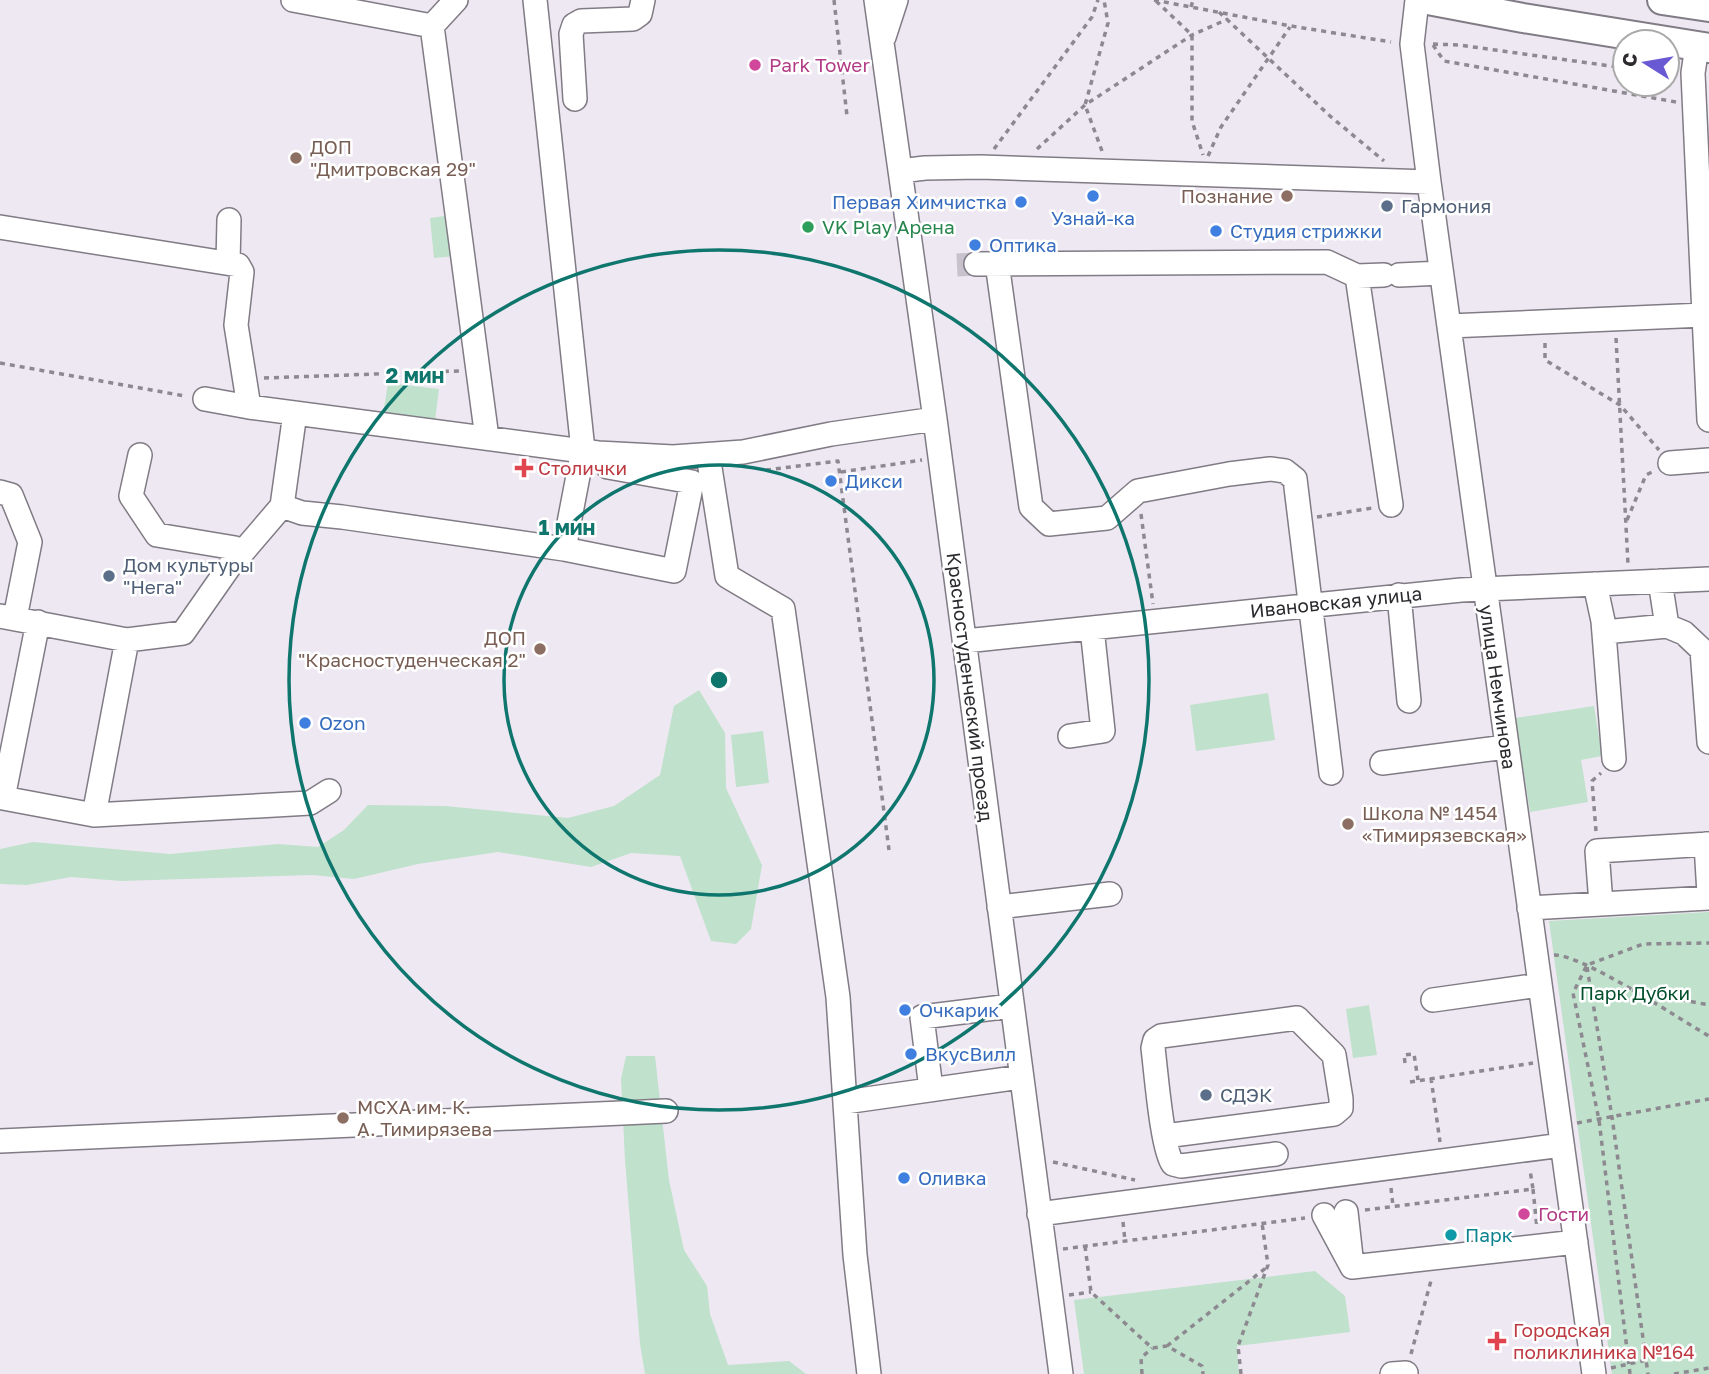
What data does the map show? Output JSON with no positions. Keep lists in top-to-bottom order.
{
  "streets": {
    "street": ["Ивановская улица", "Красностуденческий проезд", "улица Немчинова"]
  },
  "crossings": [
    ["Ивановская улица", "Красностуденческий проезд"],
    ["Ивановская улица", "улица Немчинова"]
  ],
  "parks": ["Парк Дубки"],
  "places": {
    "other": [
      "Park Tower",
      "ДОП \"Дмитровская 29\"",
      "Узнай-ка",
      "Познание",
      "Первая Химчистка",
      "Гармония",
      "VK Play Арена",
      "Студия стрижки",
      "Оптика",
      "Дикси",
      "Дом культуры \"Нега\"",
      "ДОП \"Красностуденческая 2\"",
      "Ozon",
      "Школа № 1454 «Тимирязевская»",
      "Очкарик",
      "ВкусВилл",
      "СДЭК",
      "МСХА им. К. А. Тимирязева",
      "Оливка",
      "Гости",
      "Парк"
    ],
    "health": ["Столички", "Городская поликлиника №164"]
  },
  "north": "left",
  "rings": ["2 мин", "1 мин"]
}
